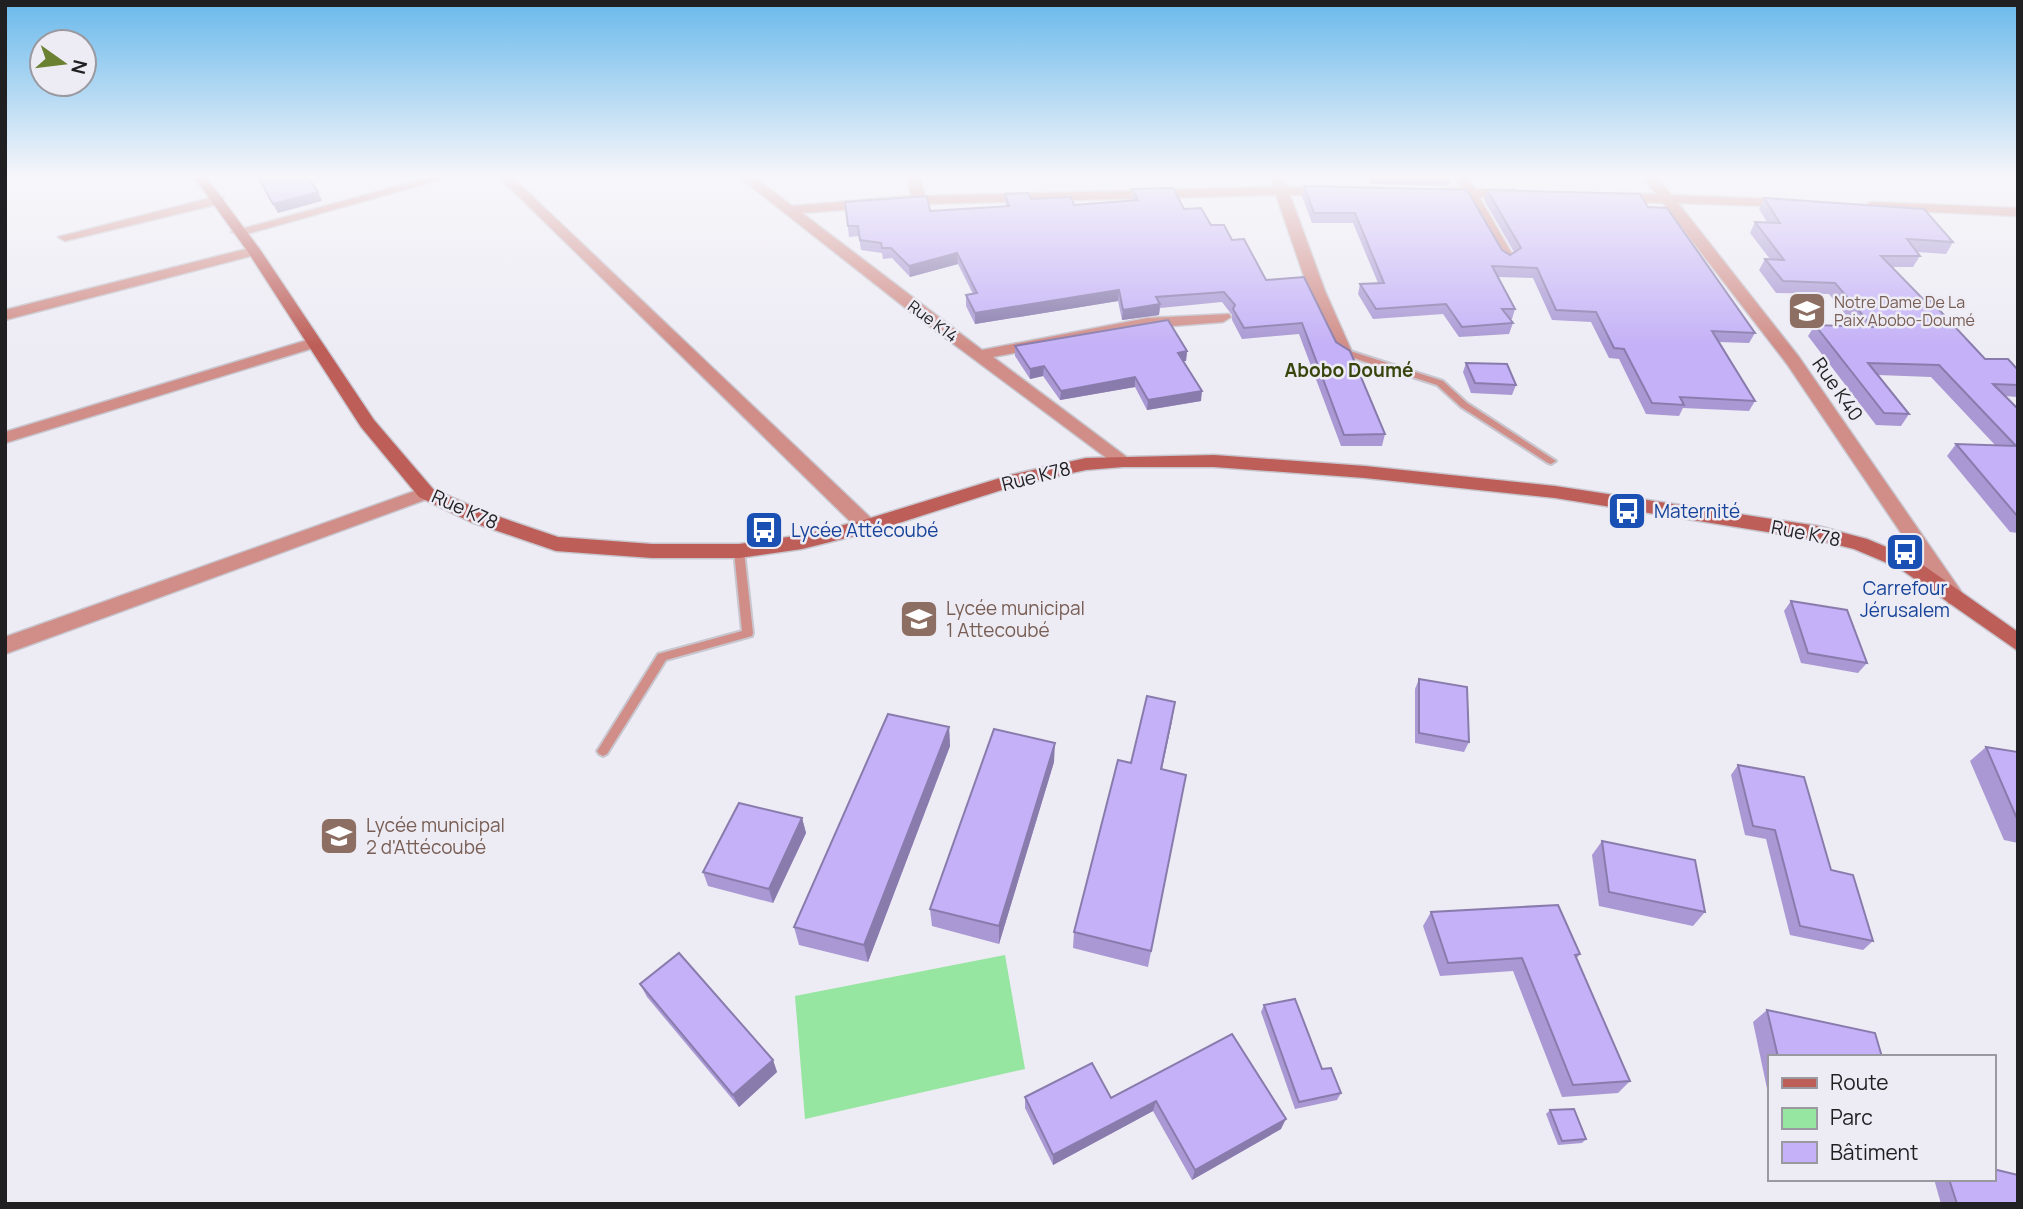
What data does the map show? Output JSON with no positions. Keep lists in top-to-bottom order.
{
  "streets": {
    "street": ["Rue K14", "Rue K40", "Rue K78"]
  },
  "crossings": [
    ["Rue K14", "Rue K78"],
    ["Rue K40", "Rue K78"]
  ],
  "districts": ["Abobo Doumé"],
  "places": {
    "school or university": ["Notre Dame De La Paix Abobo-Doumé", "Lycée municipal 1 Attecoubé", "Lycée municipal 2 d'Attécoubé"],
    "bus stop": ["Maternité", "Lycée Attécoubé", "Carrefour Jérusalem"]
  },
  "legend": ["Route", "Parc", "Bâtiment"],
  "north": "right"
}
